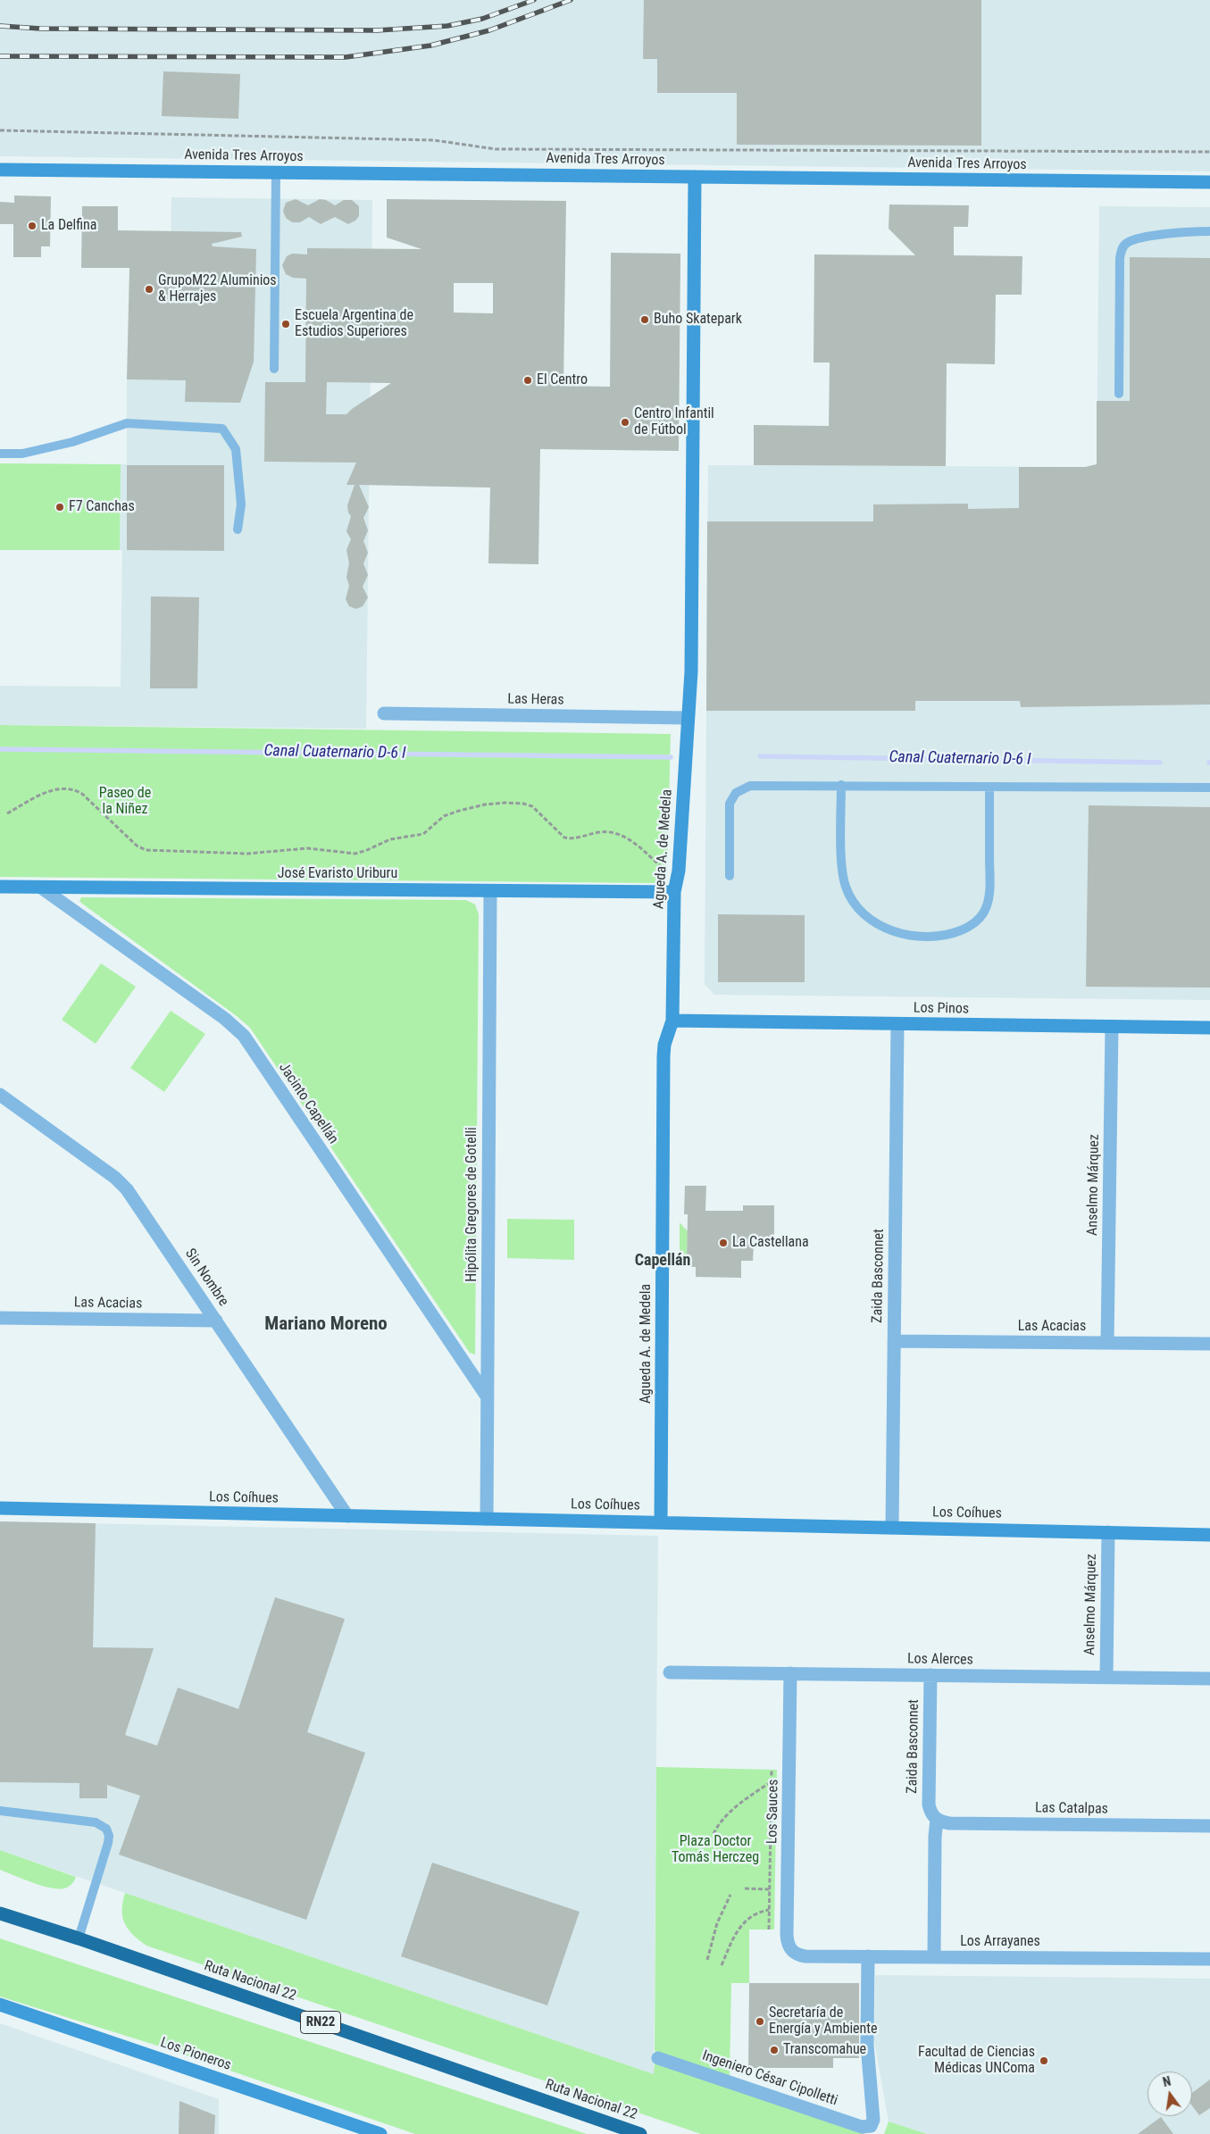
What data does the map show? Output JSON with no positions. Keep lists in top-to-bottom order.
{
  "streets": {
    "highway": ["Ruta Nacional 22", "RN22"],
    "street": [
      "Avenida Tres Arroyos",
      "Las Heras",
      "Agueda A. de Medela",
      "José Evaristo Uriburu",
      "Los Pinos",
      "Jacinto Capellán",
      "Anselmo Márquez",
      "Hipólita Gregores de Gotelli",
      "Zaida Basconnet",
      "Sin Nombre",
      "Las Acacias",
      "Los Coíhues",
      "Los Alerces",
      "Las Catalpas",
      "Los Sauces",
      "Los Arrayanes",
      "Los Pioneros",
      "Ingeniero César Cipolletti"
    ]
  },
  "crossings": [
    ["Avenida Tres Arroyos", "Agueda A. de Medela"],
    ["Las Heras", "Agueda A. de Medela"],
    ["Agueda A. de Medela", "José Evaristo Uriburu"],
    ["Agueda A. de Medela", "Los Pinos"],
    ["Agueda A. de Medela", "Los Coíhues"],
    ["José Evaristo Uriburu", "Jacinto Capellán"],
    ["José Evaristo Uriburu", "Hipólita Gregores de Gotelli"],
    ["Los Pinos", "Anselmo Márquez"],
    ["Los Pinos", "Zaida Basconnet"],
    ["Jacinto Capellán", "Hipólita Gregores de Gotelli"],
    ["Anselmo Márquez", "Las Acacias"],
    ["Anselmo Márquez", "Los Coíhues"],
    ["Anselmo Márquez", "Los Alerces"],
    ["Hipólita Gregores de Gotelli", "Los Coíhues"],
    ["Zaida Basconnet", "Las Acacias"],
    ["Zaida Basconnet", "Los Coíhues"],
    ["Zaida Basconnet", "Los Alerces"],
    ["Zaida Basconnet", "Las Catalpas"],
    ["Zaida Basconnet", "Los Arrayanes"],
    ["Sin Nombre", "Las Acacias"],
    ["Sin Nombre", "Los Coíhues"],
    ["Los Alerces", "Los Sauces"],
    ["Los Sauces", "Los Arrayanes"],
    ["Los Arrayanes", "Ingeniero César Cipolletti"]
  ],
  "districts": ["Capellán", "Mariano Moreno"],
  "water": ["Canal Cuaternario D-6 I"],
  "parks": ["Paseo de la Niñez", "Plaza Doctor Tomás Herczeg"],
  "places": [
    "La Delfina",
    "GrupoM22 Aluminios & Herrajes",
    "Buho Skatepark",
    "Escuela Argentina de Estudios Superiores",
    "El Centro",
    "Centro Infantil de Fútbol",
    "F7 Canchas",
    "La Castellana",
    "Secretaría de Energía y Ambiente",
    "Transcomahue",
    "Facultad de Ciencias Médicas UNComa"
  ],
  "north": "top"
}
